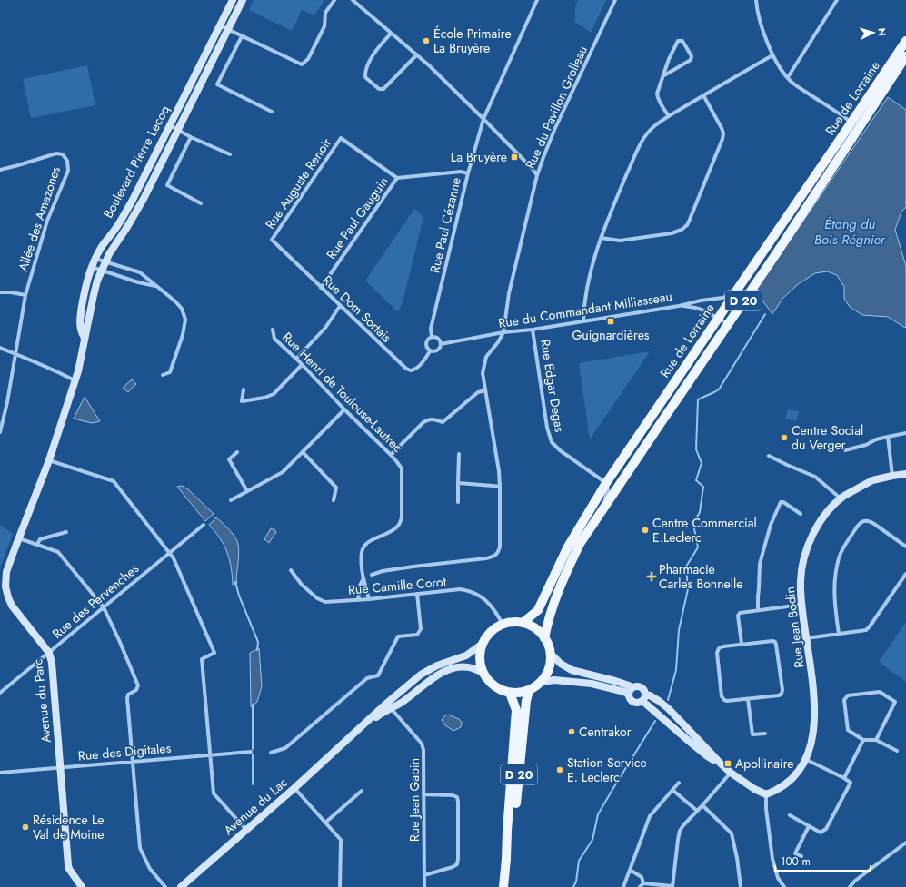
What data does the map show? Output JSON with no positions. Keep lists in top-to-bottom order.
{
  "streets": {
    "main road": ["Rue de Lorraine", "D 20"],
    "street": [
      "Rue du Pavillon Grolleau",
      "Boulevard Pierre Lecoq",
      "Rue Auguste Renoir",
      "Rue Paul Gauguin",
      "Allée des Amazones",
      "Rue Paul Cézanne",
      "Rue Dom Sortais",
      "Rue du Commandant Milliasseau",
      "Rue Edgar Degas",
      "Rue Henri de Toulouse-Lautrec",
      "Rue Camille Corot",
      "Rue des Pervenches",
      "Rue Jean Bodin",
      "Avenue du Parc",
      "Rue des Digitales",
      "Rue Jean Gabin",
      "Avenue du Lac"
    ]
  },
  "crossings": [
    ["Rue de Lorraine", "D 20"],
    ["Rue de Lorraine", "Rue du Commandant Milliasseau"],
    ["Rue de Lorraine", "Rue Edgar Degas"],
    ["Rue de Lorraine", "Rue Camille Corot"],
    ["Rue de Lorraine", "Avenue du Lac"],
    ["Rue du Pavillon Grolleau", "Rue du Commandant Milliasseau"],
    ["Boulevard Pierre Lecoq", "Avenue du Parc"],
    ["Rue Auguste Renoir", "Rue Paul Gauguin"],
    ["Rue Auguste Renoir", "Rue Dom Sortais"],
    ["Rue Paul Gauguin", "Rue Dom Sortais"],
    ["Rue Paul Cézanne", "Rue Dom Sortais"],
    ["Rue Paul Cézanne", "Rue du Commandant Milliasseau"],
    ["D 20", "Rue Camille Corot"],
    ["D 20", "Avenue du Lac"],
    ["Rue Dom Sortais", "Rue du Commandant Milliasseau"],
    ["Rue du Commandant Milliasseau", "Rue Edgar Degas"],
    ["Rue Henri de Toulouse-Lautrec", "Rue Camille Corot"],
    ["Rue Camille Corot", "Avenue du Lac"],
    ["Rue des Pervenches", "Avenue du Parc"],
    ["Avenue du Parc", "Rue des Digitales"],
    ["Rue Jean Gabin", "Avenue du Lac"]
  ],
  "water": ["Étang du Bois Régnier"],
  "places": {
    "other": [
      "École Primaire La Bruyère",
      "Centre Social du Verger",
      "Centre Commercial E.Leclerc",
      "Centrakor",
      "Station Service E. Leclerc",
      "Résidence Le Val de Moine"
    ],
    "transit": ["La Bruyère", "Guignardières", "Apollinaire"],
    "health": ["Pharmacie Carles Bonnelle"]
  },
  "scale_bar": "100 m",
  "north": "right"
}
